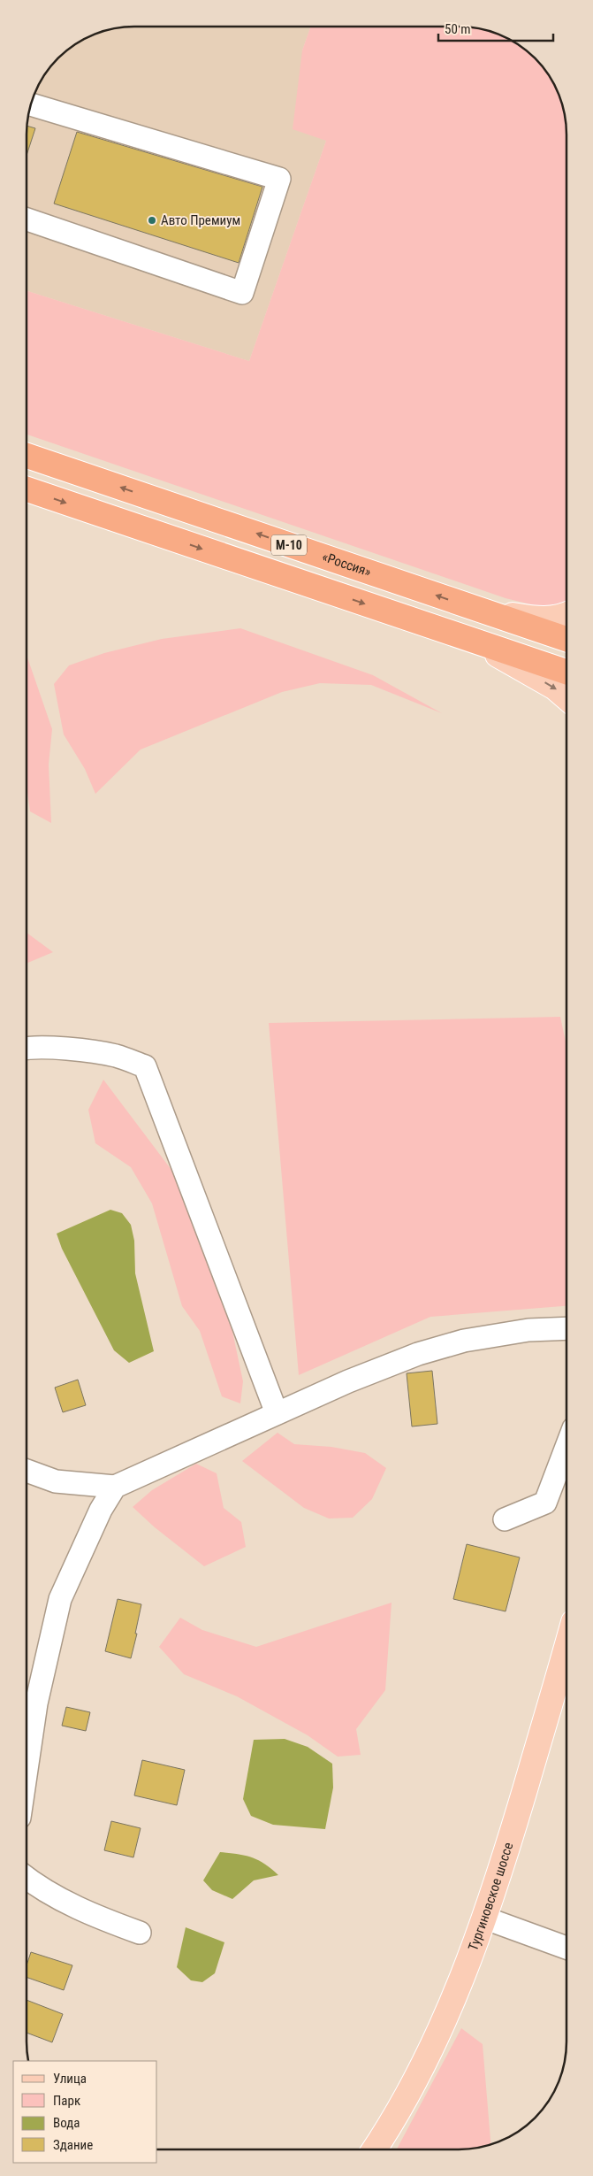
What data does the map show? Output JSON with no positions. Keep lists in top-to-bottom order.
{
  "streets": {
    "highway": ["М-10", "«Россия»"],
    "main road": ["Тургиновское шоссе"]
  },
  "places": ["Авто Премиум"],
  "legend": [
    "Улица",
    "Парк",
    "Вода",
    "Здание"
  ],
  "scale_bar": "50 m"
}
